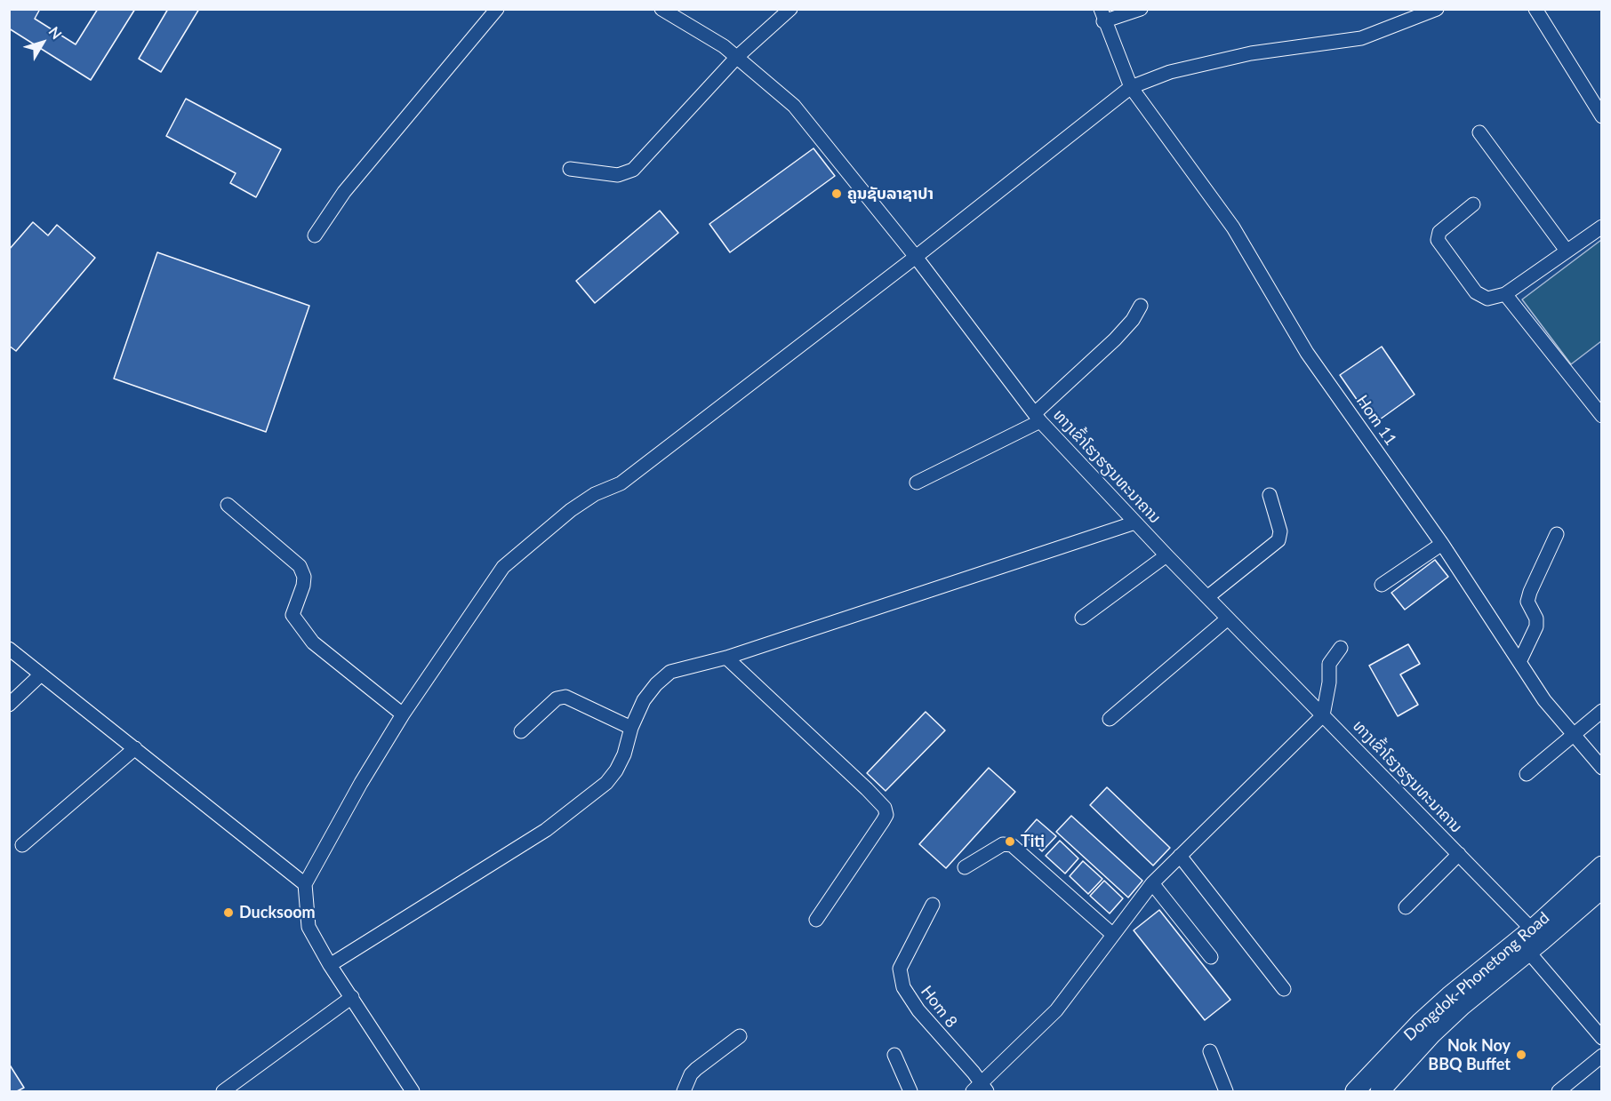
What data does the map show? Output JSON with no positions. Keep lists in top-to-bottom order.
{
  "streets": {
    "main road": ["Dongdok-Phonetong Road"],
    "street": ["Hom 11", "ທາງເຂົ້າໂຮງຮຽນທະນາຄານ", "Hom 8"]
  },
  "crossings": [
    ["ທາງເຂົ້າໂຮງຮຽນທະນາຄານ", "Dongdok-Phonetong Road"]
  ],
  "places": [
    "ຄູນຊັບລາຊາປາ",
    "Titi",
    "Ducksoom",
    "Nok Noy BBQ Buffet"
  ],
  "north": "top right"
}
